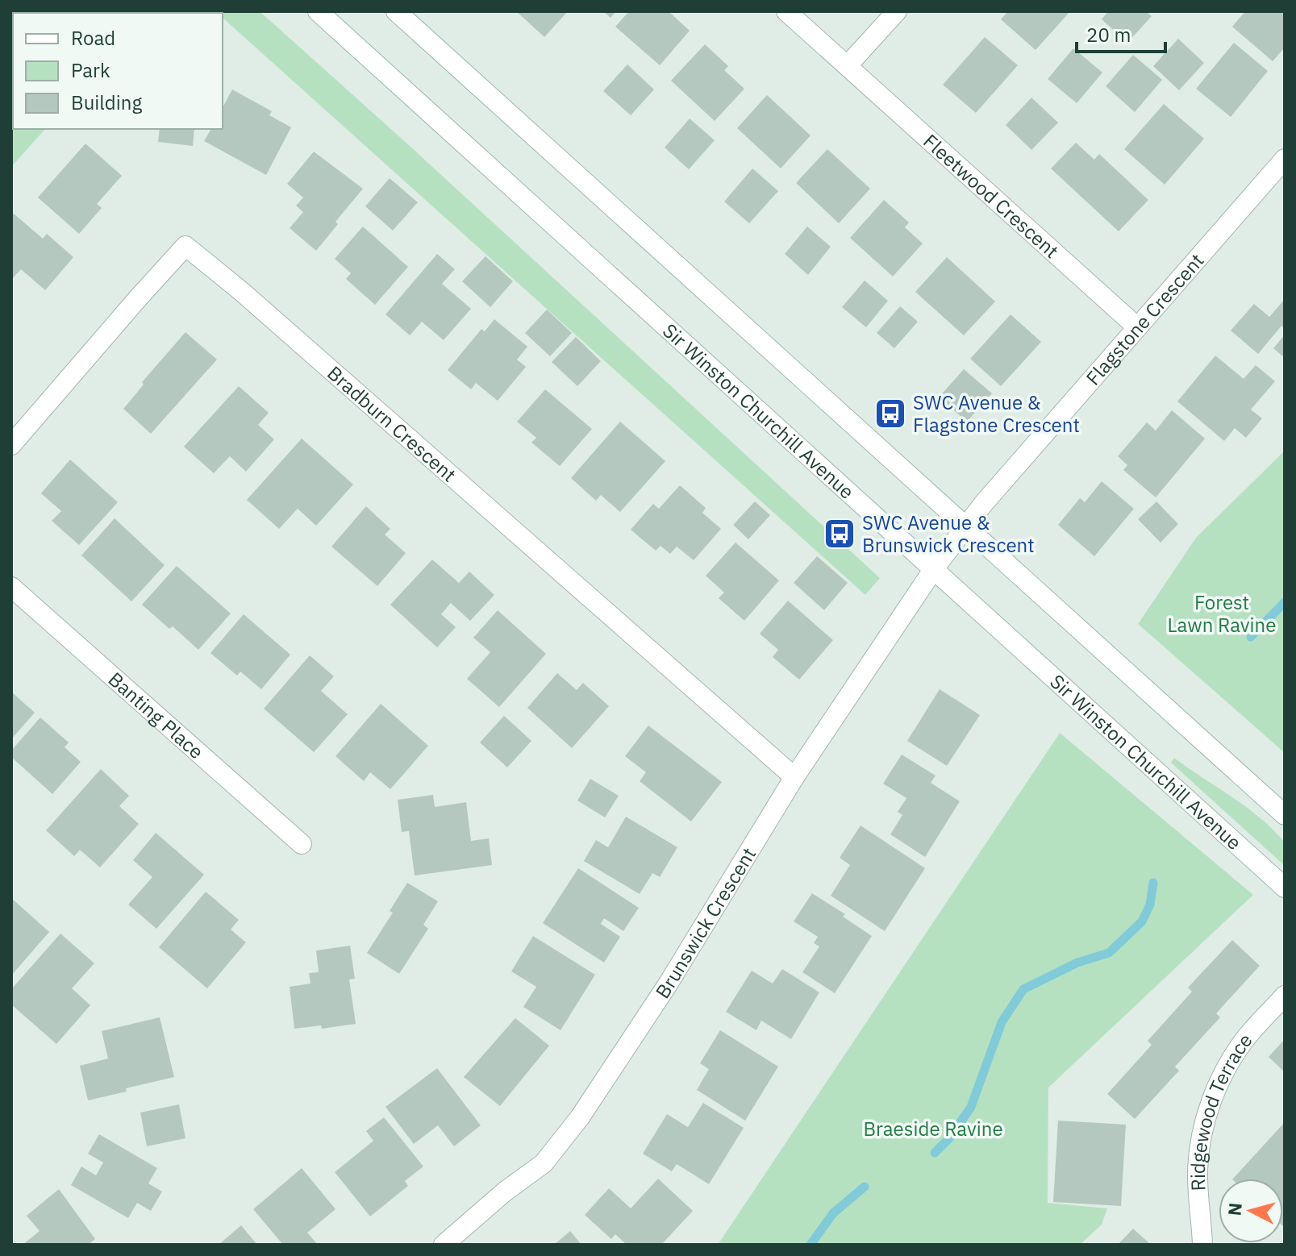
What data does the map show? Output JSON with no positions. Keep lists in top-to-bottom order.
{
  "streets": {
    "street": [
      "Fleetwood Crescent",
      "Flagstone Crescent",
      "Sir Winston Churchill Avenue",
      "Bradburn Crescent",
      "Banting Place",
      "Brunswick Crescent",
      "Ridgewood Terrace"
    ]
  },
  "crossings": [
    ["Fleetwood Crescent", "Flagstone Crescent"],
    ["Flagstone Crescent", "Sir Winston Churchill Avenue"],
    ["Flagstone Crescent", "Brunswick Crescent"],
    ["Sir Winston Churchill Avenue", "Brunswick Crescent"],
    ["Bradburn Crescent", "Brunswick Crescent"]
  ],
  "parks": ["Forest Lawn Ravine", "Braeside Ravine"],
  "places": {
    "bus stop": ["SWC Avenue & Flagstone Crescent", "SWC Avenue & Brunswick Crescent"]
  },
  "legend": ["Road", "Park", "Building"],
  "scale_bar": "20 m",
  "north": "left"
}
